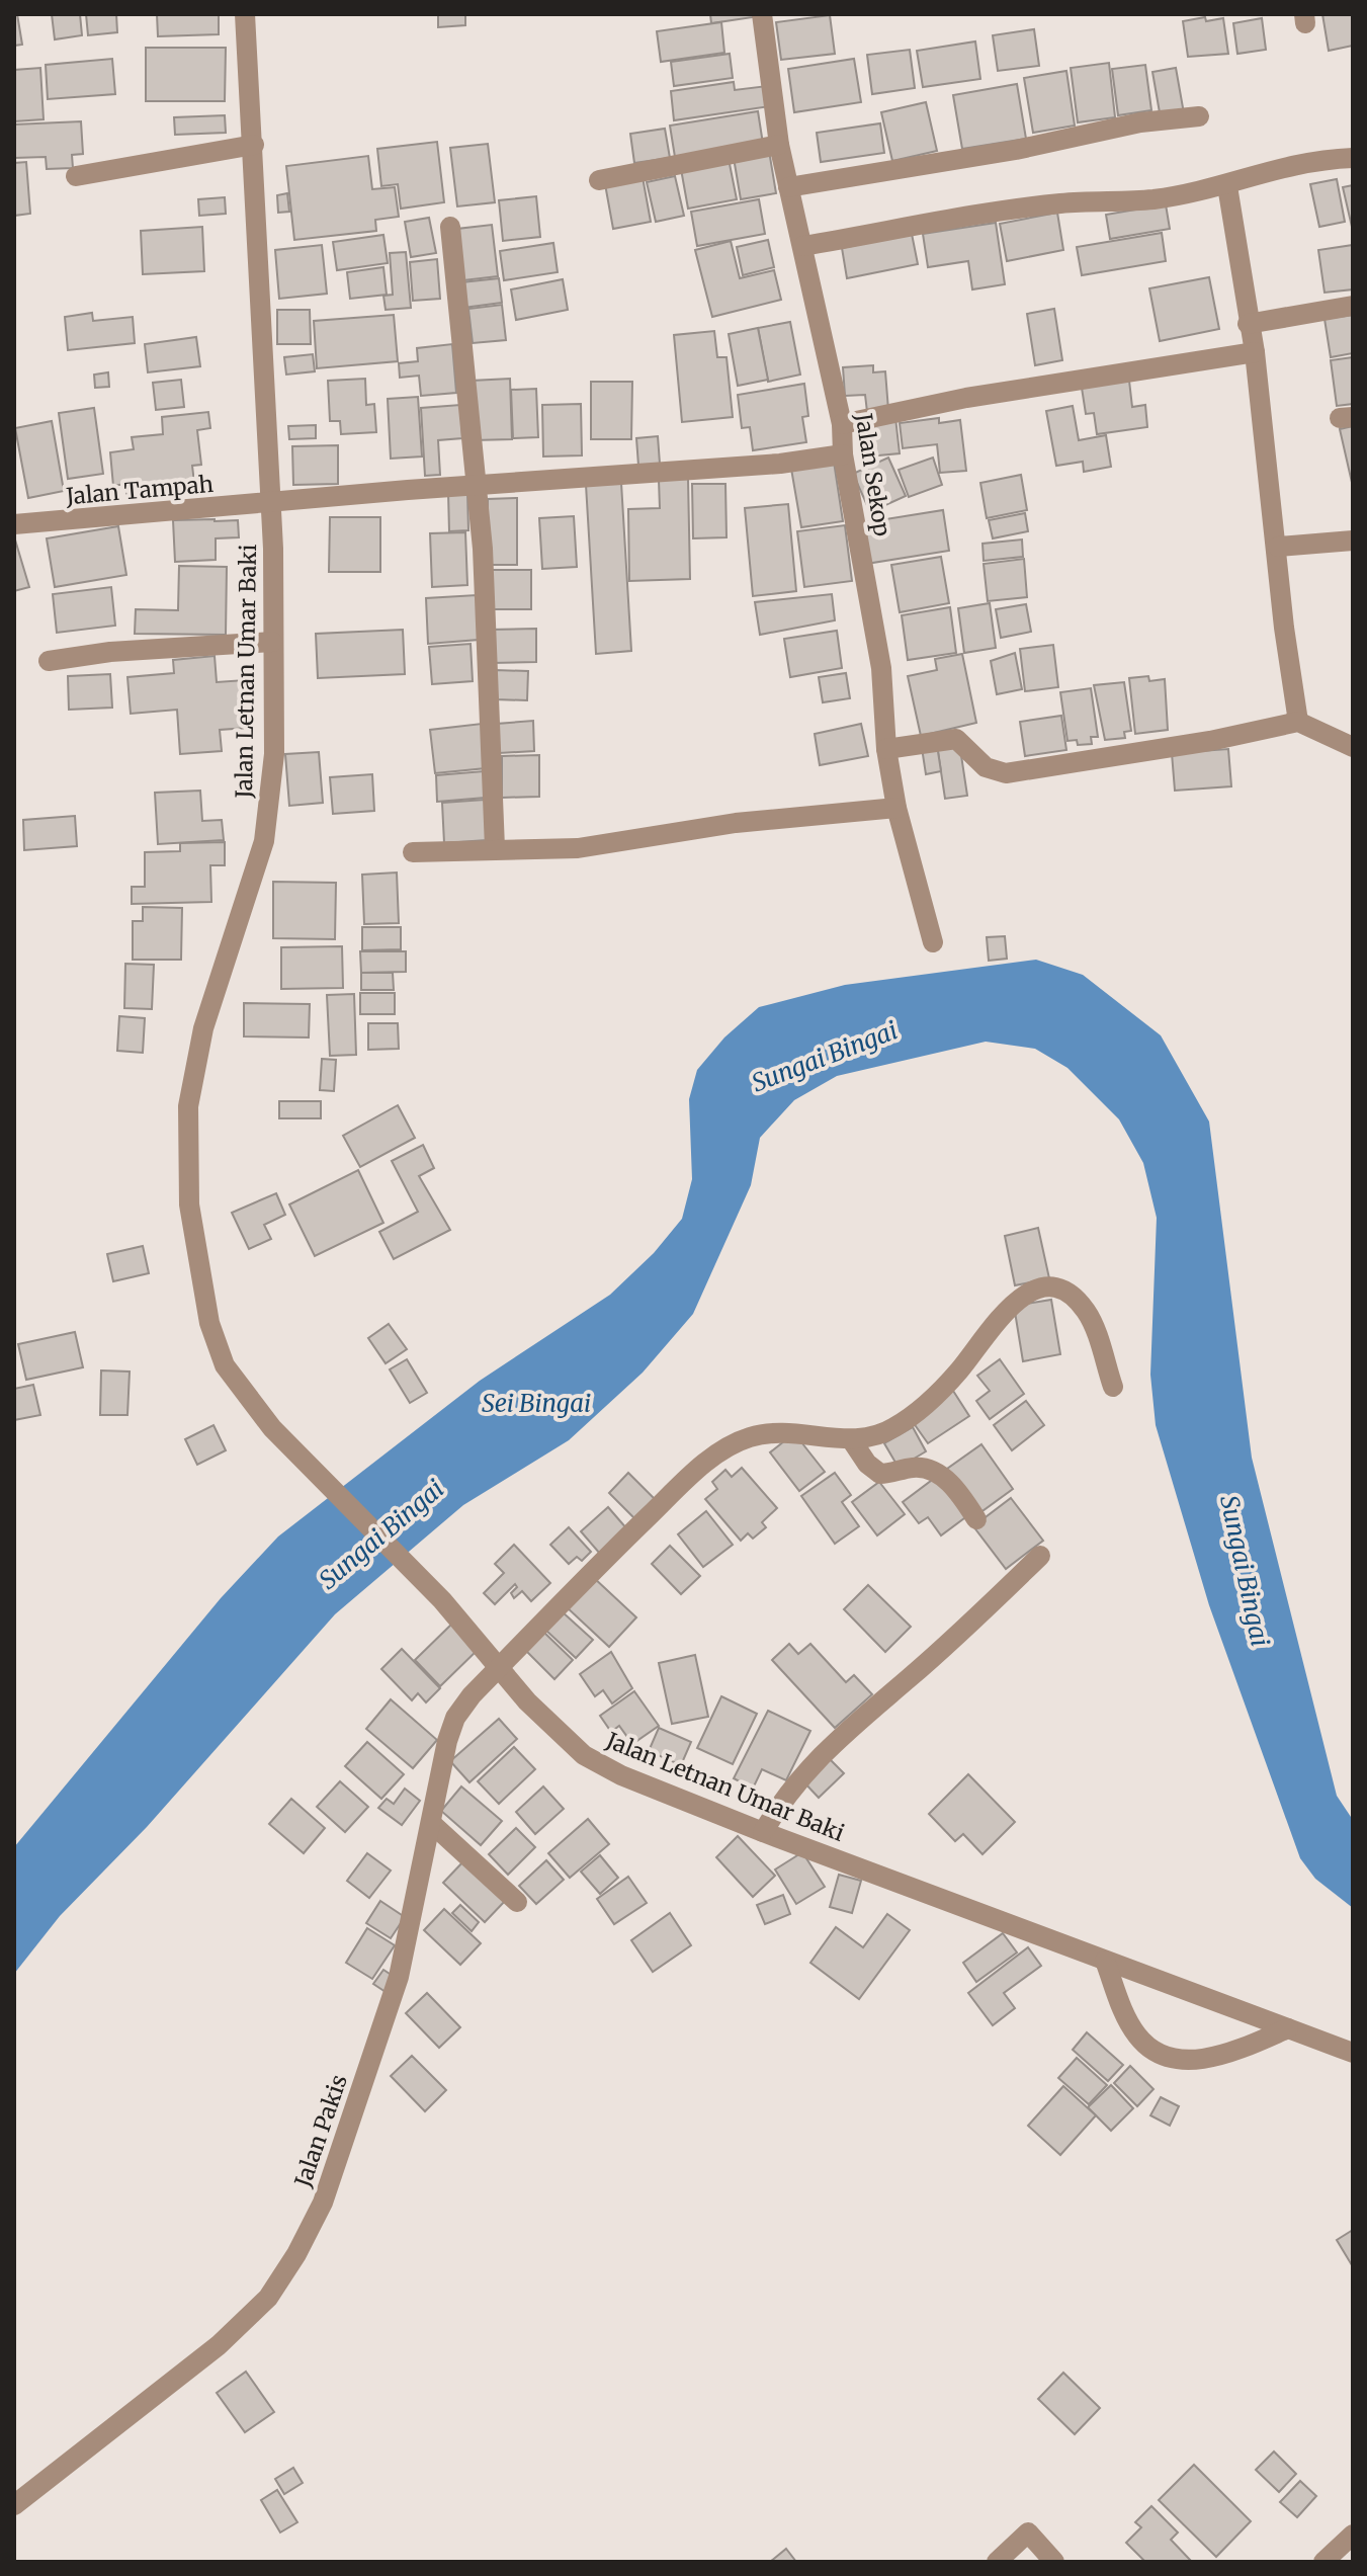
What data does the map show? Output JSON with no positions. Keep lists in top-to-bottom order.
{
  "streets": {
    "street": [
      "Jalan Sekop",
      "Jalan Tampah",
      "Jalan Letnan Umar Baki",
      "Jalan Pakis"
    ]
  },
  "crossings": [
    ["Jalan Sekop", "Jalan Tampah"],
    ["Jalan Tampah", "Jalan Letnan Umar Baki"],
    ["Jalan Letnan Umar Baki", "Jalan Pakis"]
  ],
  "water": ["Sungai Bingai", "Sei Bingai"]
}
